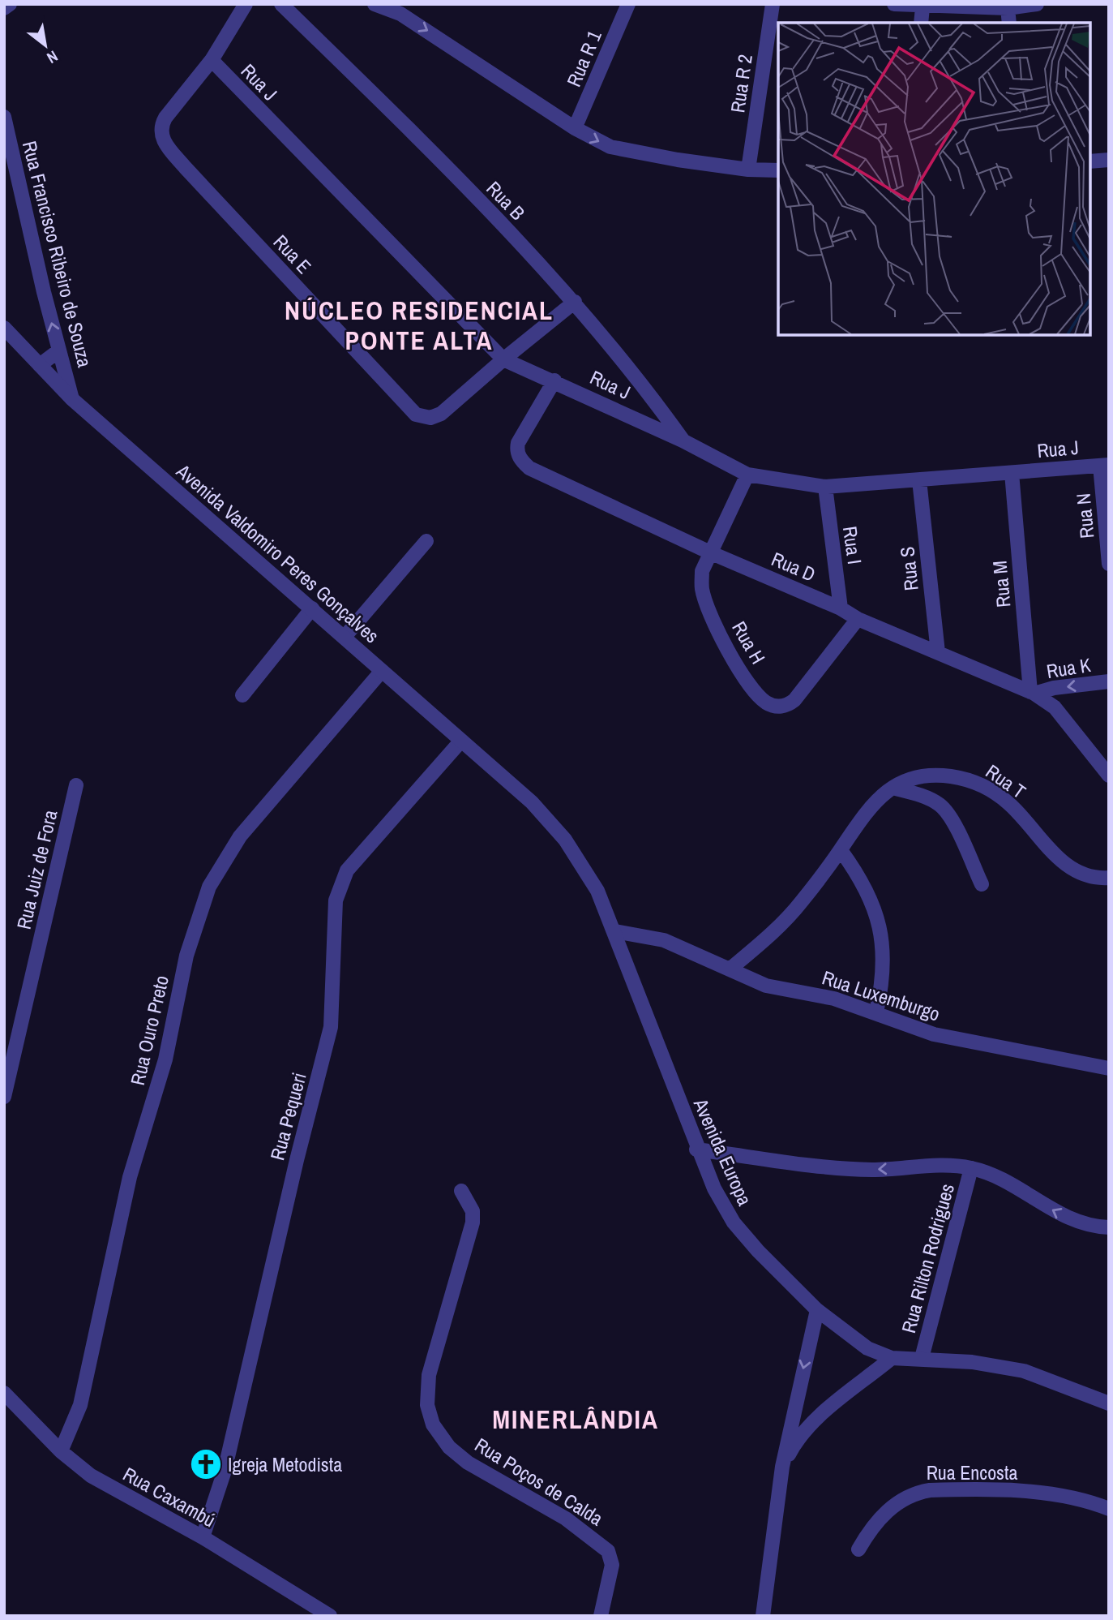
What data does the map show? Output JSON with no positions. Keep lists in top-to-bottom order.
{
  "streets": {
    "street": [
      "Rua R 1",
      "Rua J",
      "Rua R 2",
      "Rua B",
      "Rua Francisco Ribeiro de Souza",
      "Rua E",
      "Rua N",
      "Rua I",
      "Avenida Valdomiro Peres Gonçalves",
      "Rua D",
      "Rua S",
      "Rua M",
      "Rua H",
      "Rua K",
      "Rua T",
      "Rua Juiz de Fora",
      "Rua Luxemburgo",
      "Rua Ouro Preto",
      "Rua Pequeri",
      "Avenida Europa",
      "Rua Rilton Rodrigues",
      "Rua Encosta",
      "Rua Poços de Calda",
      "Rua Caxambú"
    ]
  },
  "crossings": [
    ["Rua J", "Rua B"],
    ["Rua J", "Rua E"],
    ["Rua J", "Rua N"],
    ["Rua J", "Rua I"],
    ["Rua J", "Rua D"],
    ["Rua J", "Rua S"],
    ["Rua J", "Rua M"],
    ["Rua J", "Rua H"],
    ["Rua B", "Rua E"],
    ["Rua Francisco Ribeiro de Souza", "Avenida Valdomiro Peres Gonçalves"],
    ["Rua I", "Rua D"],
    ["Avenida Valdomiro Peres Gonçalves", "Rua Ouro Preto"],
    ["Avenida Valdomiro Peres Gonçalves", "Rua Pequeri"],
    ["Avenida Valdomiro Peres Gonçalves", "Avenida Europa"],
    ["Rua D", "Rua S"],
    ["Rua D", "Rua M"],
    ["Rua D", "Rua H"],
    ["Rua D", "Rua K"],
    ["Rua M", "Rua K"],
    ["Rua T", "Rua Luxemburgo"],
    ["Rua Luxemburgo", "Avenida Europa"],
    ["Rua Ouro Preto", "Rua Caxambú"],
    ["Rua Pequeri", "Rua Caxambú"],
    ["Avenida Europa", "Rua Rilton Rodrigues"]
  ],
  "one_way": ["Rua Francisco Ribeiro de Souza", "Rua K"],
  "districts": ["NÚCLEO RESIDENCIAL PONTE ALTA", "MINERLÂNDIA"],
  "places": {
    "church": ["Igreja Metodista"]
  },
  "north": "bottom right"
}
